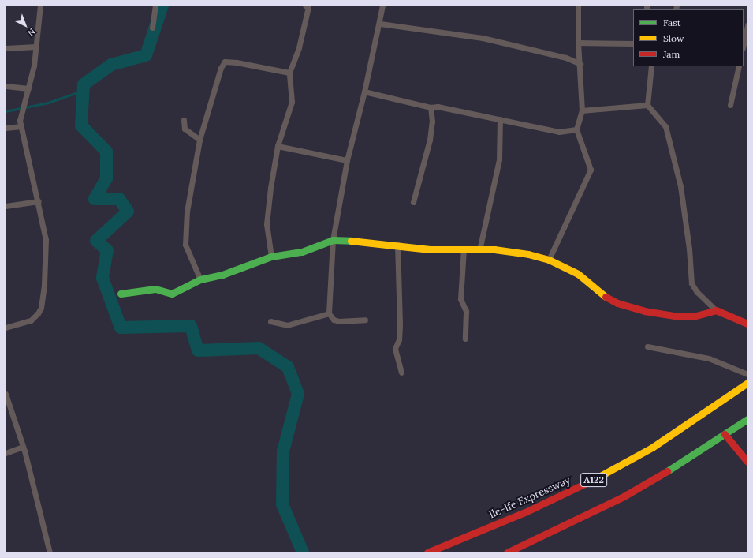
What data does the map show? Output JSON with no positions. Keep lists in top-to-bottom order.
{
  "streets": {
    "main road": ["A122", "Ile-Ife Expressway"]
  },
  "legend": ["Fast", "Slow", "Jam"],
  "north": "bottom right"
}
